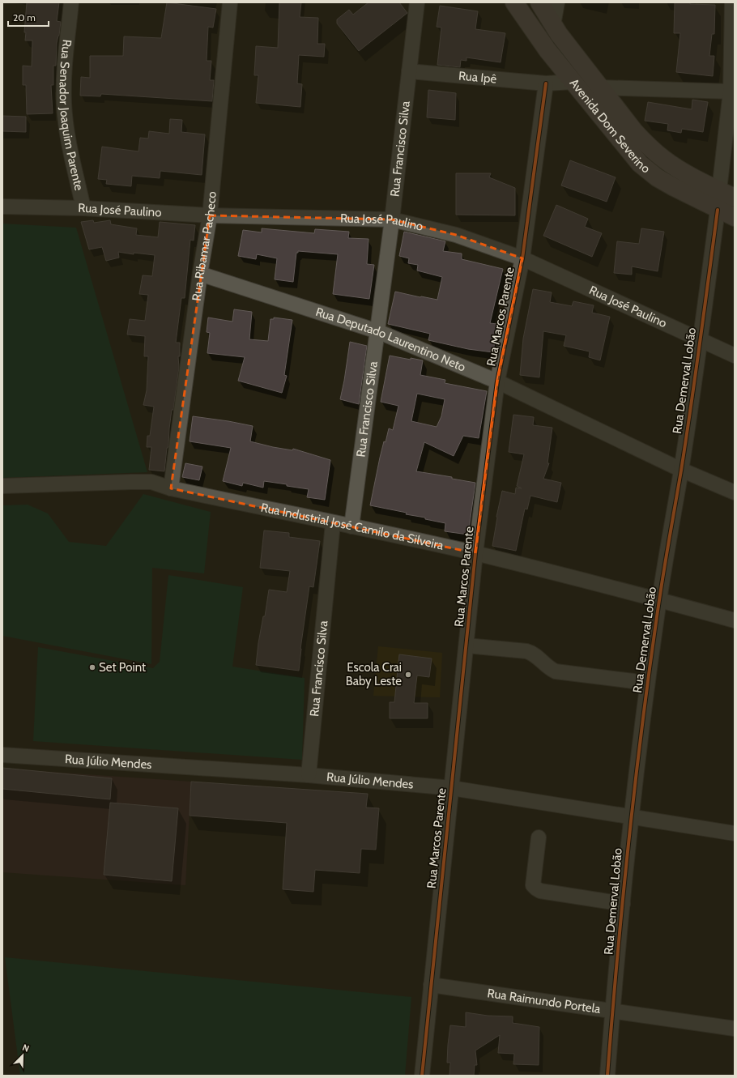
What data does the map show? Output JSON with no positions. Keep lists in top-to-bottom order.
{
  "streets": {
    "main road": ["Avenida Dom Severino"],
    "street": [
      "Rua Ipê",
      "Rua Senador Joaquim Parente",
      "Rua Francisco Silva",
      "Rua José Paulino",
      "Rua Ribamar Pacheco",
      "Rua Marcos Parente",
      "Rua Deputado Laurentino Neto",
      "Rua Demerval Lobão",
      "Rua Industrial José Camilo da Silveira",
      "Rua Júlio Mendes",
      "Rua Raimundo Portela"
    ]
  },
  "crossings": [
    ["Rua Ipê", "Rua Francisco Silva"],
    ["Rua Ipê", "Rua Marcos Parente"],
    ["Rua Senador Joaquim Parente", "Rua José Paulino"],
    ["Avenida Dom Severino", "Rua Demerval Lobão"],
    ["Rua Francisco Silva", "Rua José Paulino"],
    ["Rua Francisco Silva", "Rua Deputado Laurentino Neto"],
    ["Rua Francisco Silva", "Rua Industrial José Camilo da Silveira"],
    ["Rua Francisco Silva", "Rua Júlio Mendes"],
    ["Rua José Paulino", "Rua Ribamar Pacheco"],
    ["Rua José Paulino", "Rua Marcos Parente"],
    ["Rua José Paulino", "Rua Demerval Lobão"],
    ["Rua Ribamar Pacheco", "Rua Deputado Laurentino Neto"],
    ["Rua Ribamar Pacheco", "Rua Industrial José Camilo da Silveira"],
    ["Rua Marcos Parente", "Rua Deputado Laurentino Neto"],
    ["Rua Marcos Parente", "Rua Industrial José Camilo da Silveira"],
    ["Rua Marcos Parente", "Rua Júlio Mendes"],
    ["Rua Marcos Parente", "Rua Raimundo Portela"],
    ["Rua Deputado Laurentino Neto", "Rua Demerval Lobão"],
    ["Rua Demerval Lobão", "Rua Industrial José Camilo da Silveira"],
    ["Rua Demerval Lobão", "Rua Júlio Mendes"],
    ["Rua Demerval Lobão", "Rua Raimundo Portela"]
  ],
  "places": ["Set Point", "Escola Crai Baby Leste"],
  "scale_bar": "20 m",
  "north": "top right"
}
